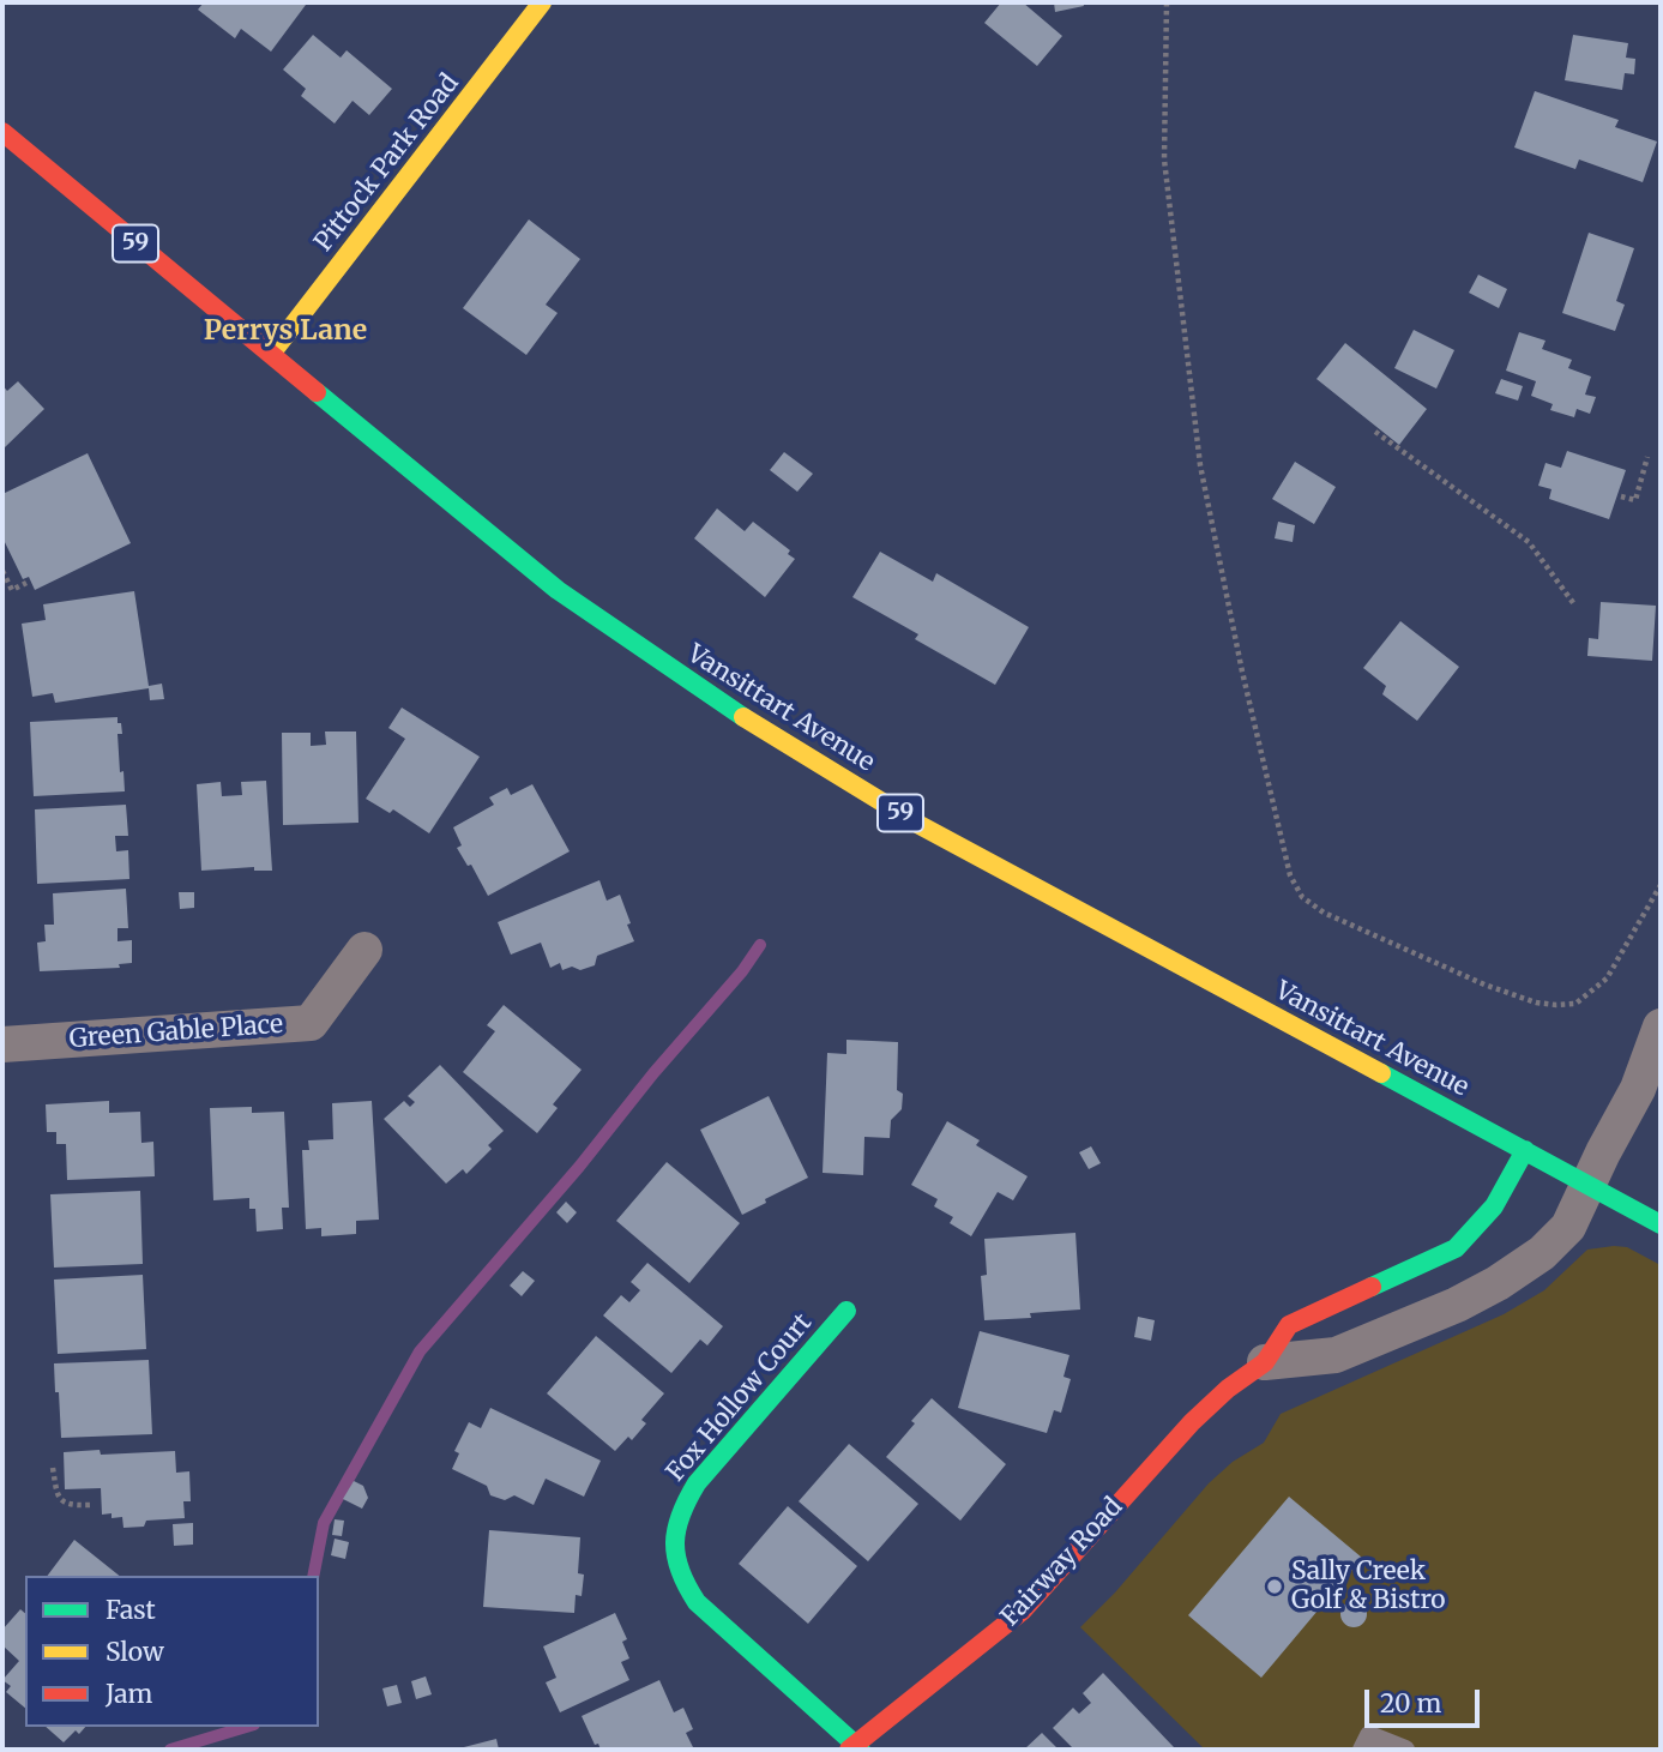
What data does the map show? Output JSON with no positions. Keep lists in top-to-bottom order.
{
  "streets": {
    "main road": [
      "Pittock Park Road",
      "59",
      "Vansittart Avenue",
      "Fox Hollow Court",
      "Fairway Road"
    ],
    "street": ["Green Gable Place"]
  },
  "crossings": [
    ["Pittock Park Road", "Vansittart Avenue"],
    ["Vansittart Avenue", "Fairway Road"],
    ["Fox Hollow Court", "Fairway Road"]
  ],
  "districts": ["Perrys Lane"],
  "places": ["Sally Creek Golf & Bistro"],
  "legend": ["Fast", "Slow", "Jam"],
  "scale_bar": "20 m"
}
